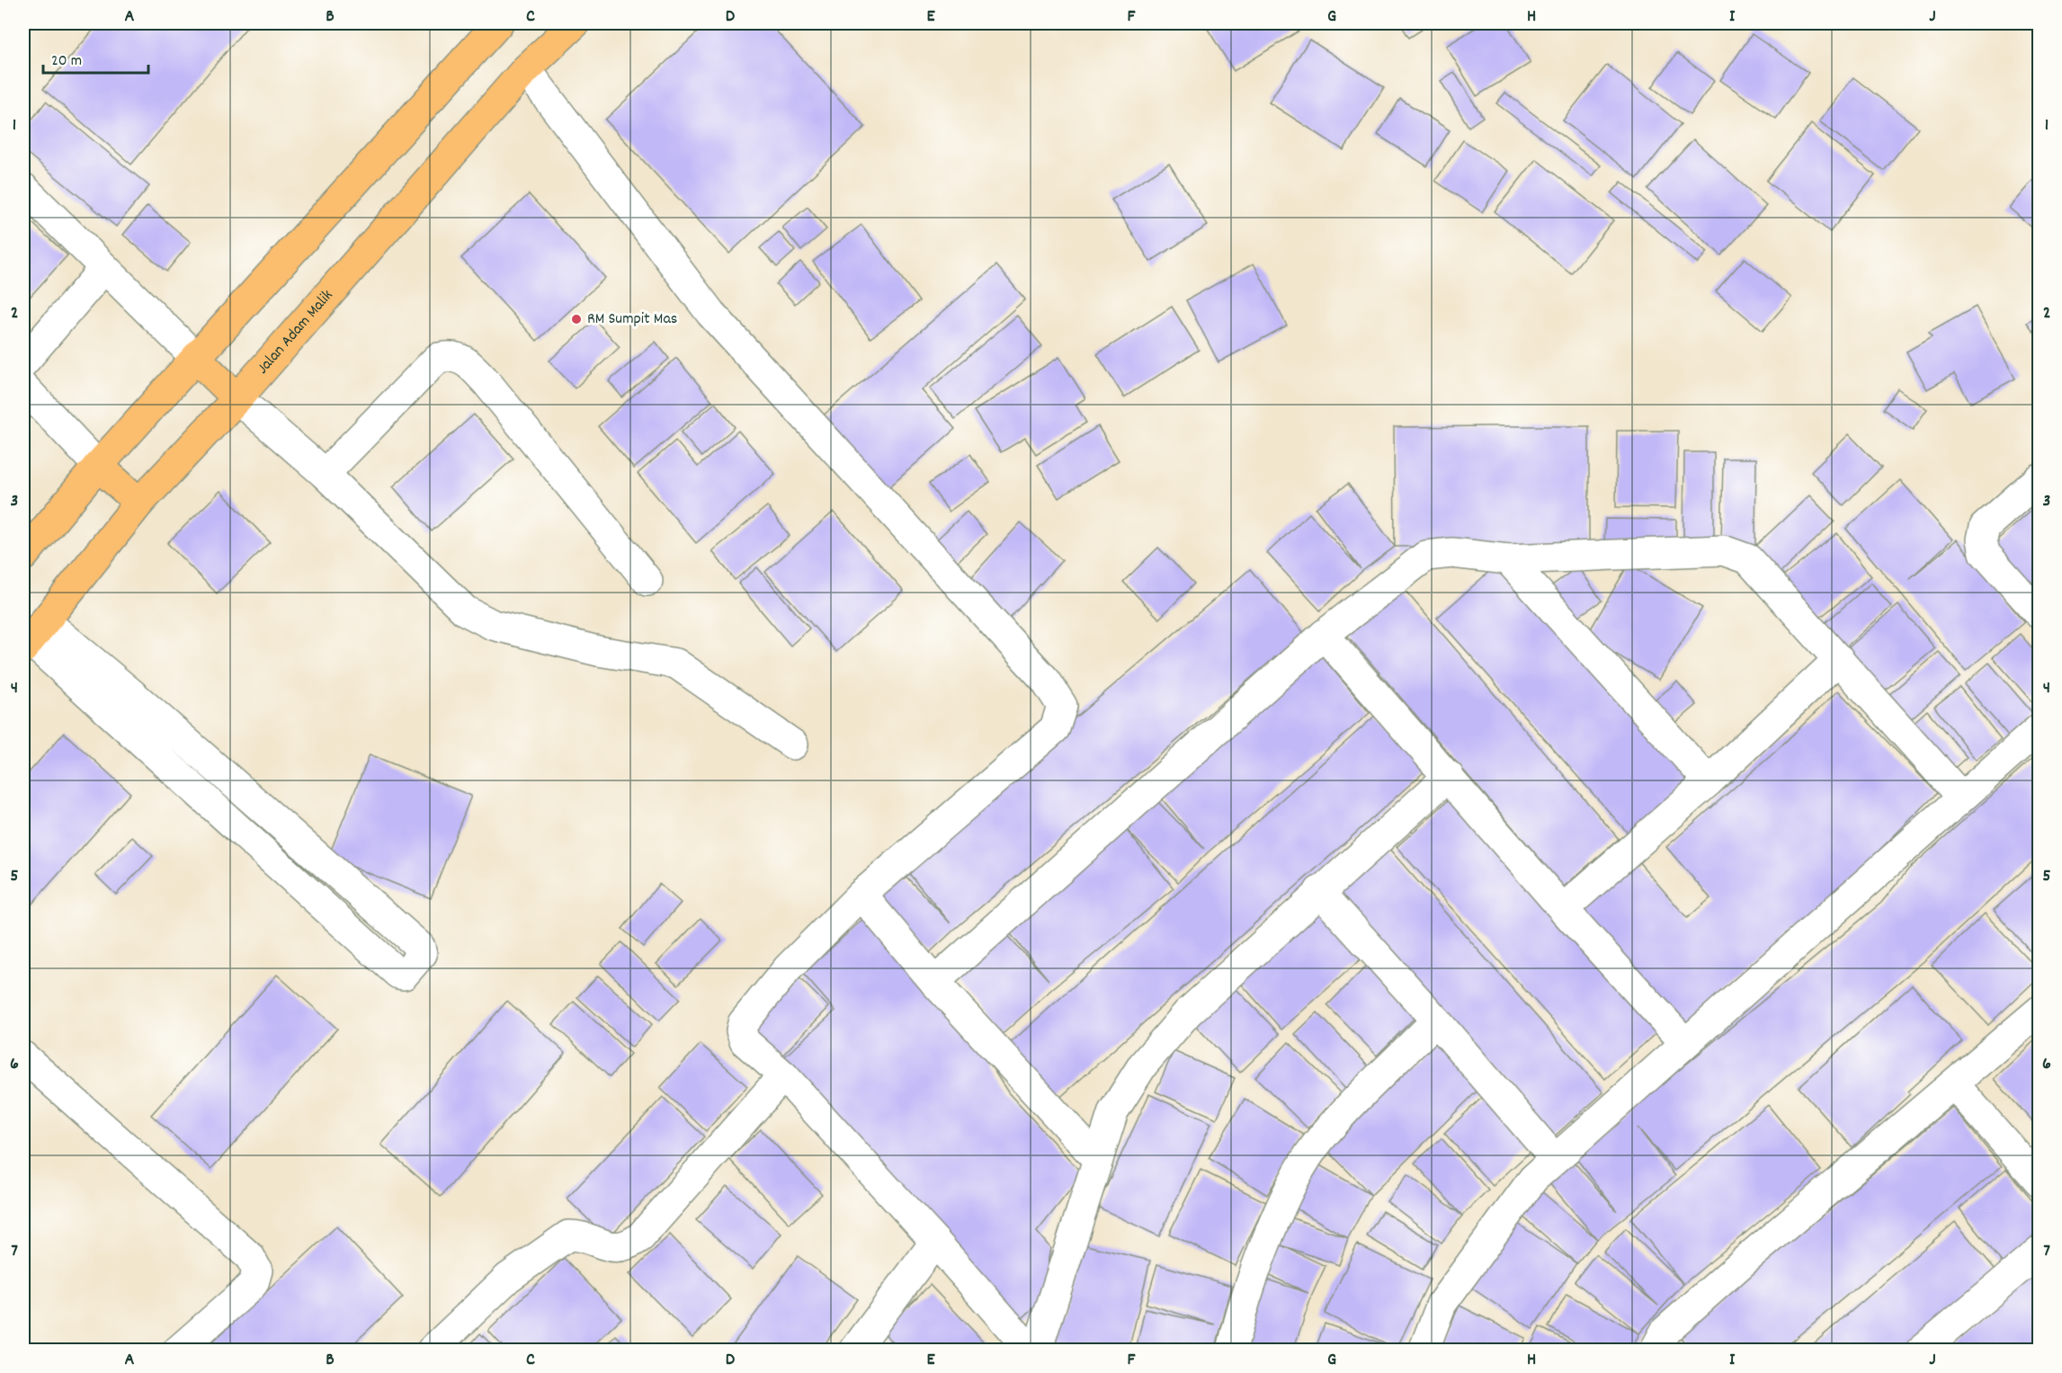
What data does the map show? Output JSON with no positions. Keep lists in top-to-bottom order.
{
  "streets": {
    "main road": ["Jalan Adam Malik"]
  },
  "places": ["RM Sumpit Mas"],
  "scale_bar": "20 m",
  "grid": {
    "columns": [
      "A",
      "B",
      "C",
      "D",
      "E",
      "F",
      "G",
      "H",
      "I",
      "J"
    ],
    "rows": [
      "1",
      "2",
      "3",
      "4",
      "5",
      "6",
      "7"
    ]
  }
}
